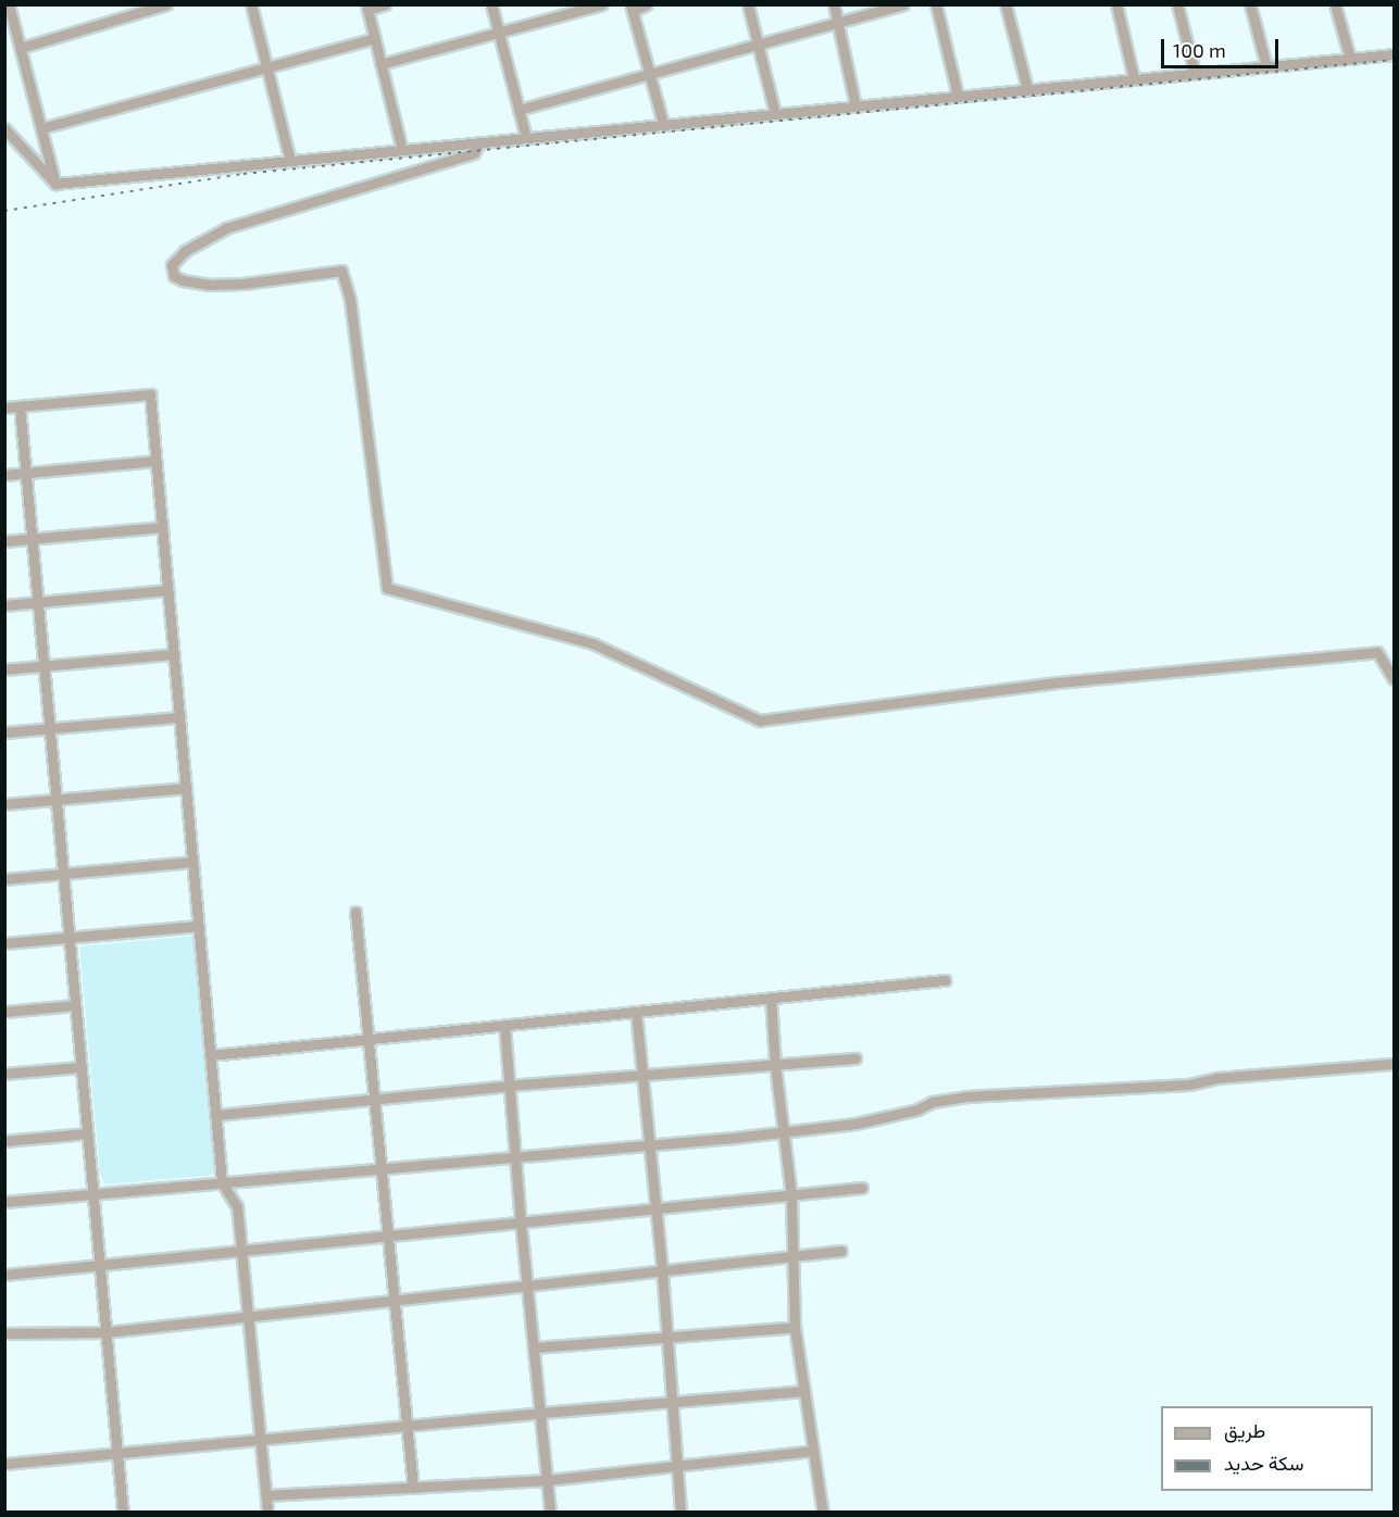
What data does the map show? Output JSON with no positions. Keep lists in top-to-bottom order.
{
  "legend": ["طريق", "سكة حديد"],
  "scale_bar": "100 m"
}
